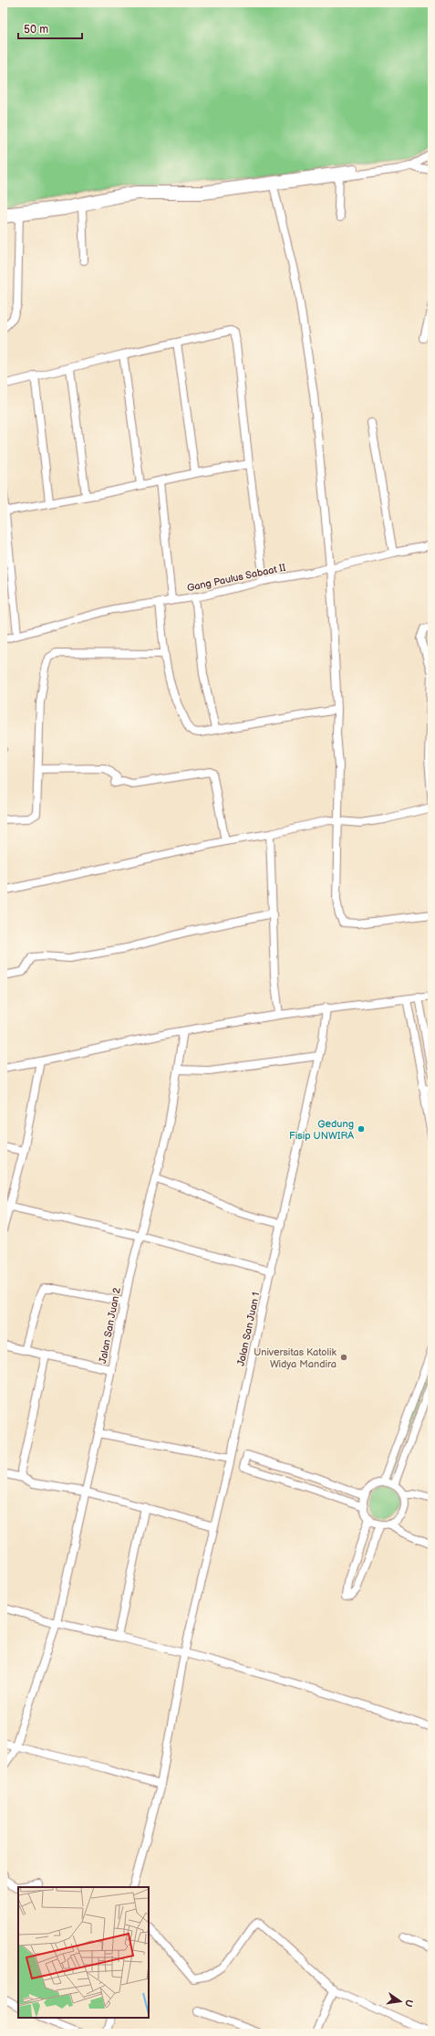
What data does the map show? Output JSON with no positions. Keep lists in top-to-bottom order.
{
  "streets": {
    "street": ["Gang Paulus Sabaat II", "Jalan San Juan 2", "Jalan San Juan 1"]
  },
  "places": ["Gedung Fisip UNWIRA", "Universitas Katolik Widya Mandira"],
  "scale_bar": "50 m",
  "north": "right"
}
